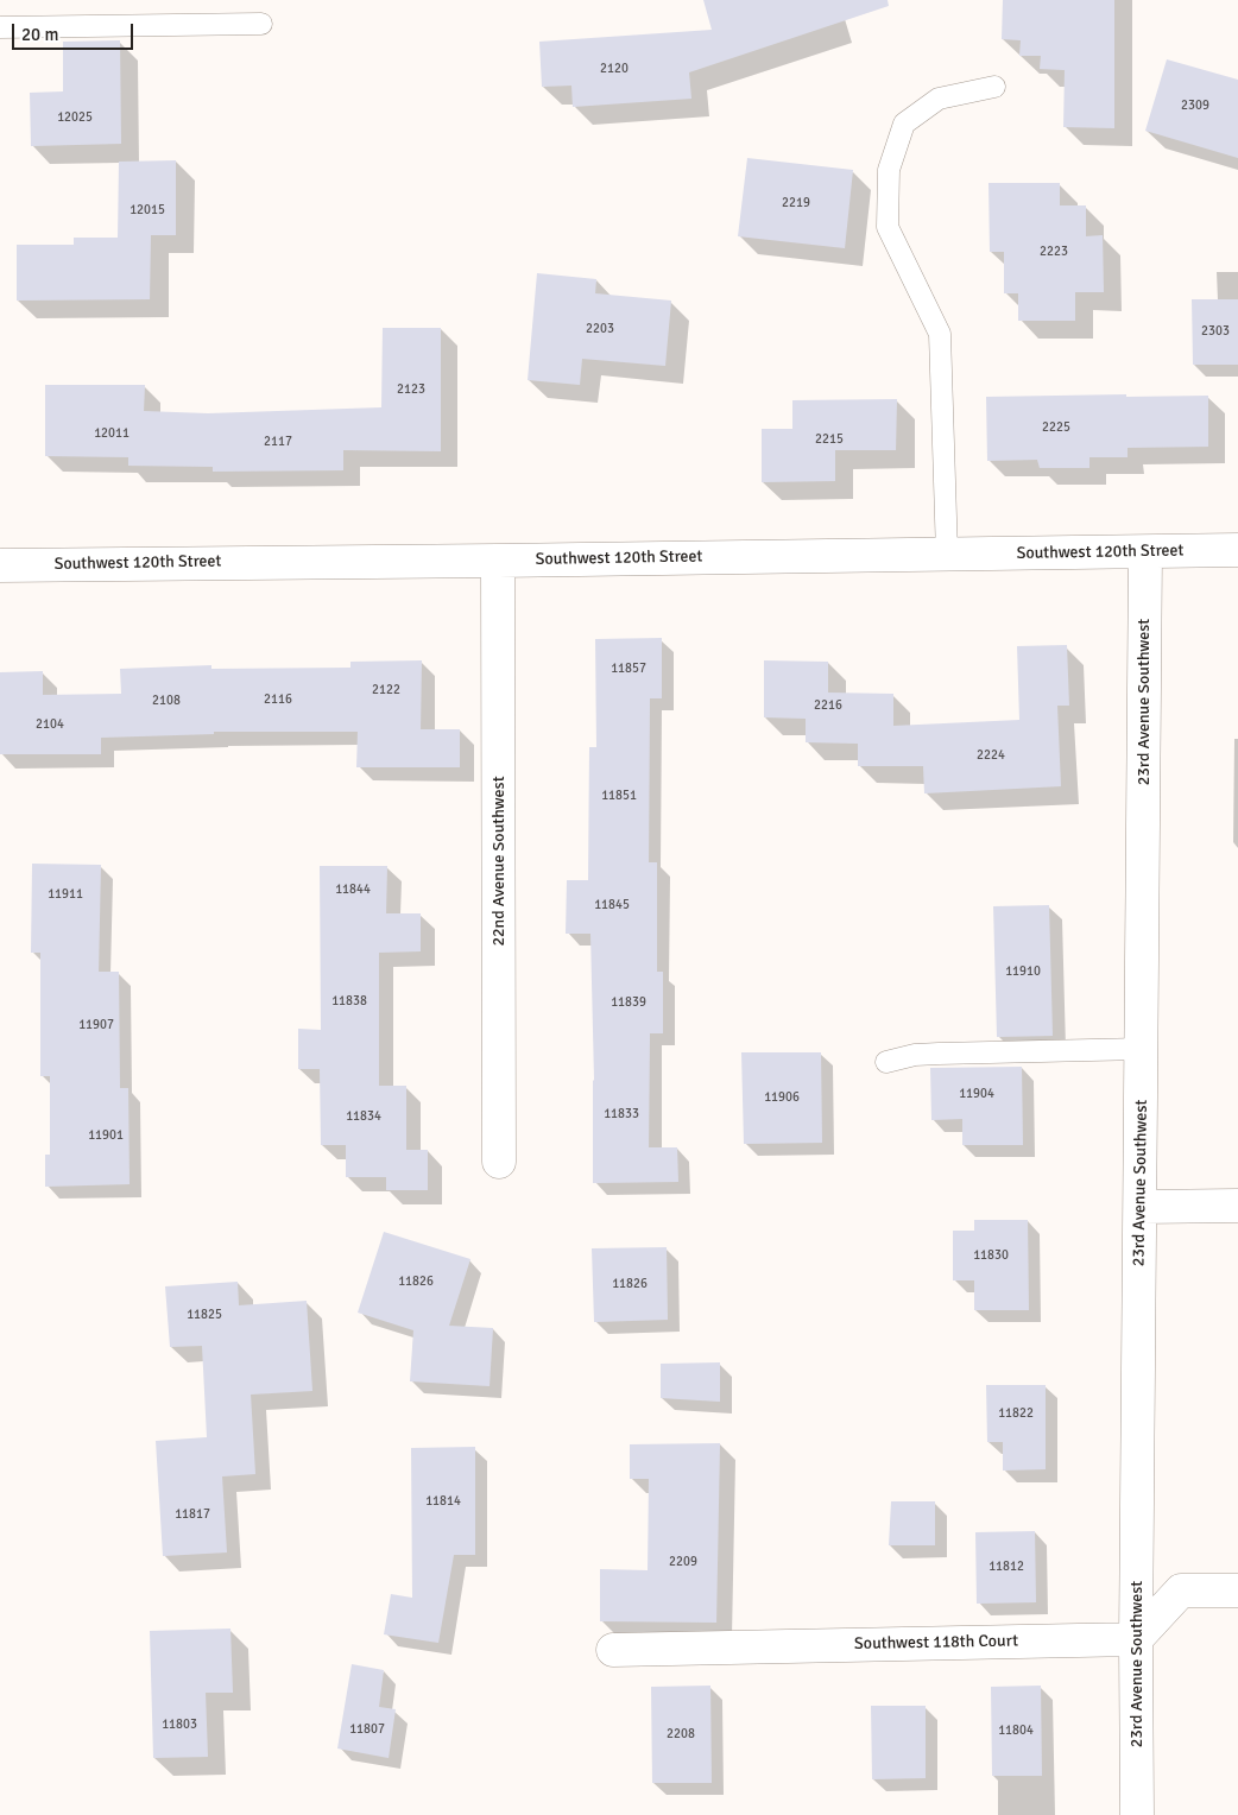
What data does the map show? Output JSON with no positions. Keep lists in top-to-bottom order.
{
  "streets": {
    "street": [
      "Southwest 120th Street",
      "23rd Avenue Southwest",
      "22nd Avenue Southwest",
      "Southwest 118th Court"
    ]
  },
  "crossings": [
    ["Southwest 120th Street", "23rd Avenue Southwest"],
    ["Southwest 120th Street", "22nd Avenue Southwest"],
    ["23rd Avenue Southwest", "Southwest 118th Court"]
  ],
  "house_numbers": [
    "2120",
    "2309",
    "12025",
    "2219",
    "12015",
    "2223",
    "2203",
    "2303",
    "2123",
    "2225",
    "12011",
    "2215",
    "2117",
    "11857",
    "2122",
    "2116",
    "2108",
    "2216",
    "2104",
    "2224",
    "11851",
    "11844",
    "11911",
    "11845",
    "11910",
    "11838",
    "11839",
    "11907",
    "11904",
    "11906",
    "11833",
    "11834",
    "11901",
    "11830",
    "11826",
    "11826",
    "11825",
    "11822",
    "11814",
    "11817",
    "2209",
    "11812",
    "11803",
    "11807",
    "11804",
    "2208"
  ],
  "scale_bar": "20 m"
}
